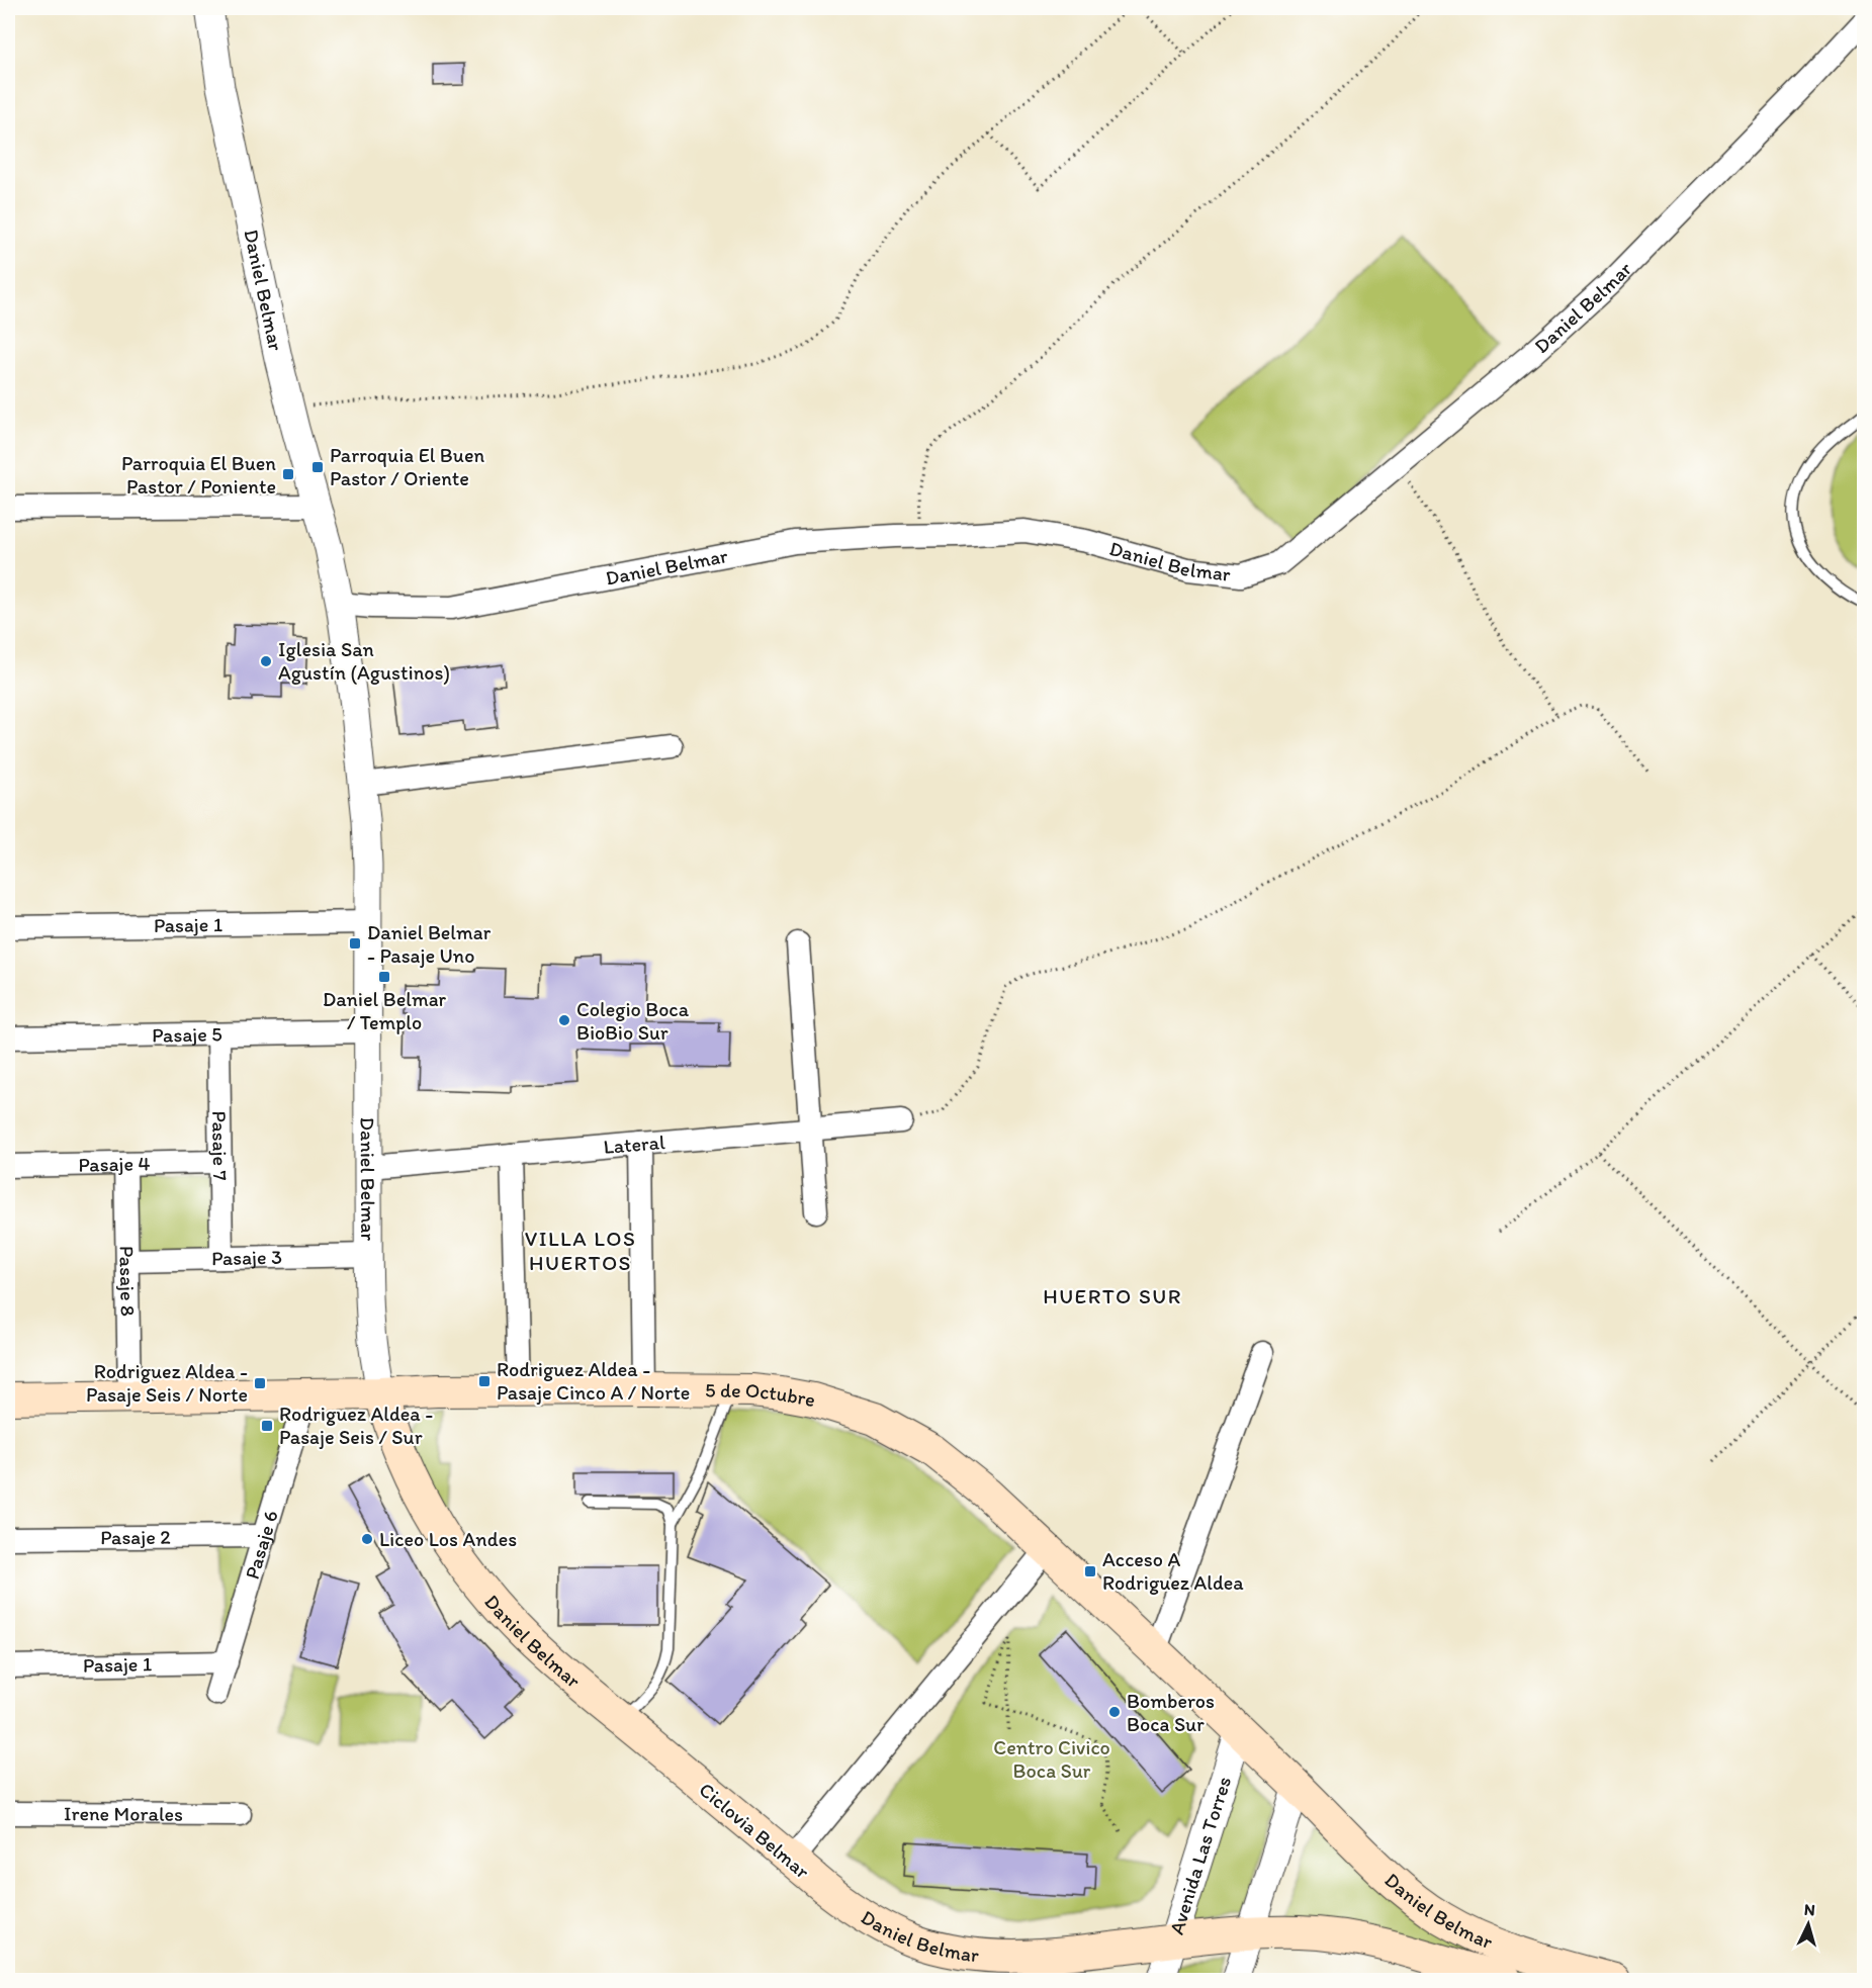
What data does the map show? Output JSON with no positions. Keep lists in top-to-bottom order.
{
  "streets": {
    "main road": ["Daniel Belmar", "5 de Octubre"],
    "street": [
      "Pasaje 1",
      "Pasaje 5",
      "Lateral",
      "Pasaje 7",
      "Pasaje 4",
      "Pasaje 3",
      "Pasaje 8",
      "Pasaje 2",
      "Pasaje 6",
      "Irene Morales",
      "Avenida Las Torres"
    ]
  },
  "crossings": [
    ["Daniel Belmar", "Pasaje 1"],
    ["Daniel Belmar", "Pasaje 5"],
    ["Daniel Belmar", "Lateral"],
    ["Daniel Belmar", "Pasaje 3"],
    ["Daniel Belmar", "5 de Octubre"],
    ["Daniel Belmar", "Avenida Las Torres"],
    ["Pasaje 1", "Pasaje 6"],
    ["Pasaje 5", "Pasaje 7"],
    ["Pasaje 7", "Pasaje 4"],
    ["Pasaje 7", "Pasaje 3"],
    ["Pasaje 4", "Pasaje 8"],
    ["Pasaje 3", "Pasaje 8"],
    ["Pasaje 8", "5 de Octubre"],
    ["5 de Octubre", "Pasaje 6"],
    ["5 de Octubre", "Avenida Las Torres"],
    ["Pasaje 2", "Pasaje 6"]
  ],
  "districts": ["VILLA LOS HUERTOS", "HUERTO SUR"],
  "parks": ["Centro Civico Boca Sur"],
  "places": {
    "transit": [
      "Parroquia El Buen Pastor / Oriente",
      "Parroquia El Buen Pastor / Poniente",
      "Daniel Belmar - Pasaje Uno",
      "Daniel Belmar / Templo",
      "Rodriguez Aldea - Pasaje Cinco A / Norte",
      "Rodriguez Aldea - Pasaje Seis / Norte",
      "Rodriguez Aldea - Pasaje Seis / Sur",
      "Acceso A Rodriguez Aldea"
    ],
    "other": [
      "Iglesia San Agustín (Agustinos)",
      "Colegio Boca BioBio Sur",
      "Liceo Los Andes",
      "Bomberos Boca Sur"
    ]
  },
  "north": "top"
}
